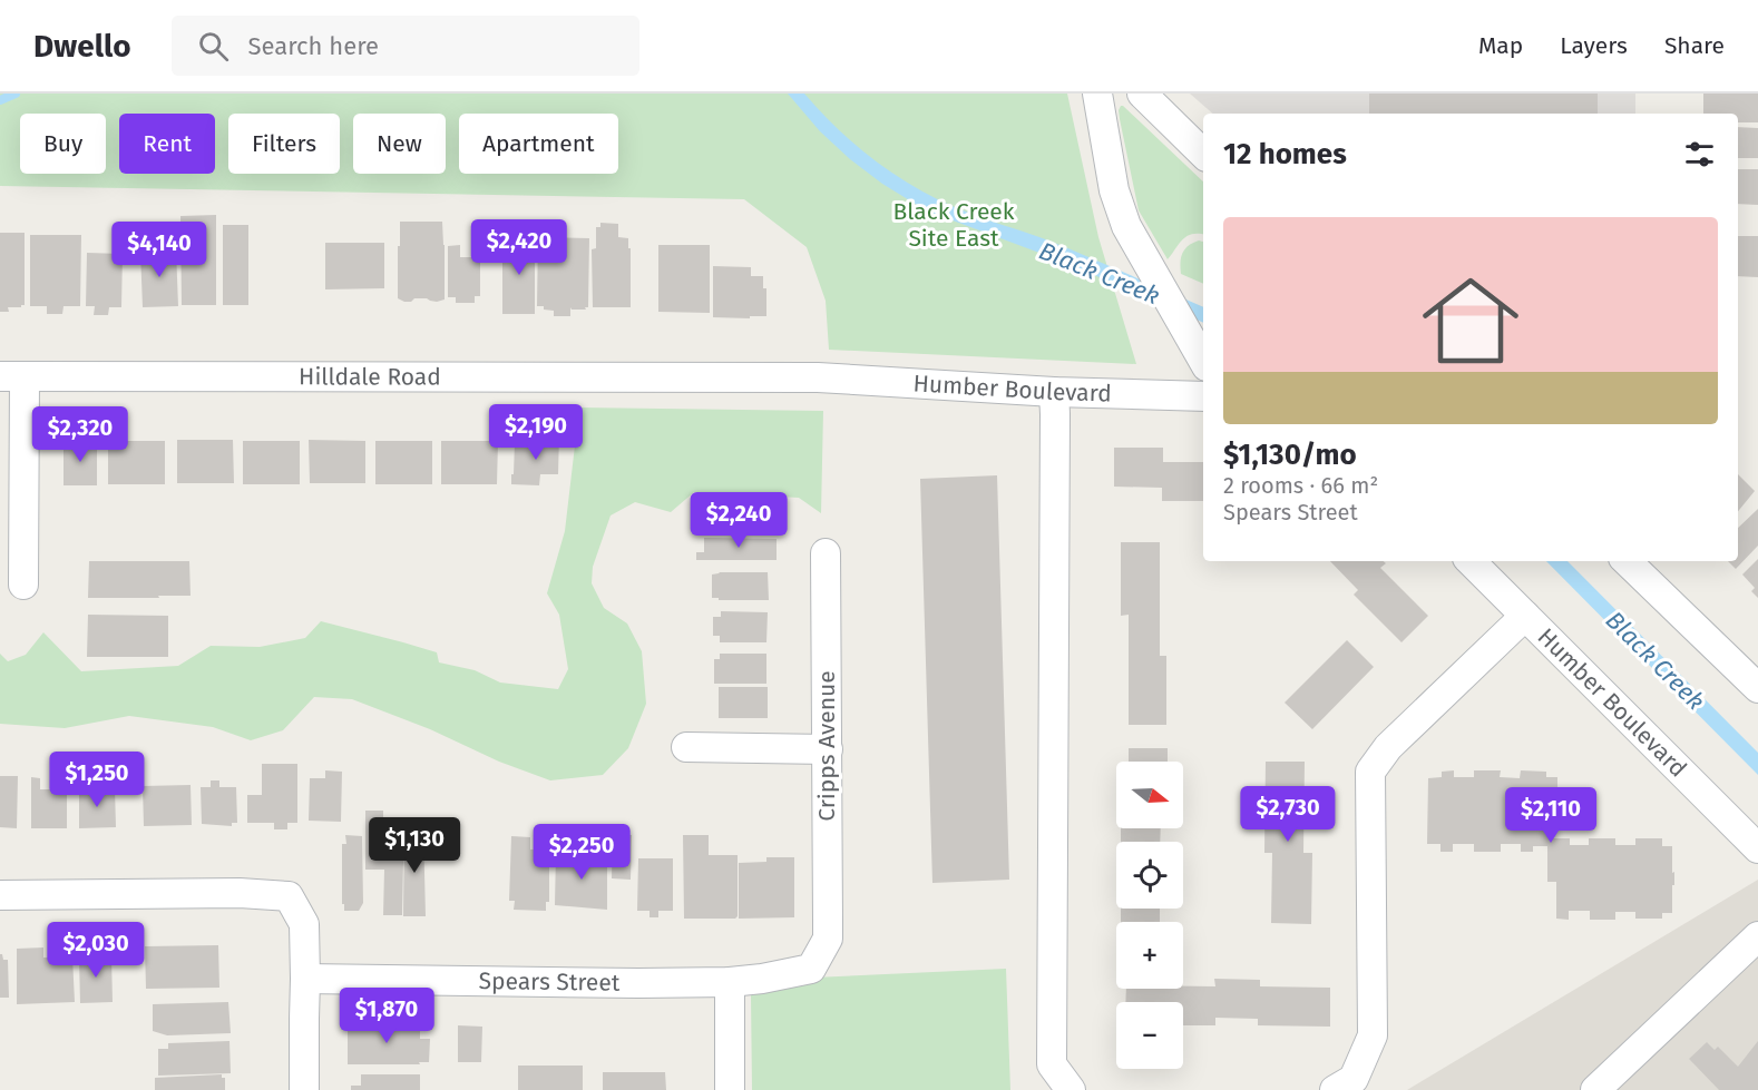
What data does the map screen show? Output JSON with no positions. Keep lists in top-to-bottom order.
{
  "streets": {
    "street": [
      "Hilldale Road",
      "Humber Boulevard",
      "Cripps Avenue",
      "Spears Street"
    ]
  },
  "crossings": [
    ["Hilldale Road", "Humber Boulevard"],
    ["Cripps Avenue", "Spears Street"]
  ],
  "water": ["Black Creek"],
  "parks": ["Black Creek Site East"],
  "north": "right",
  "page": {
    "header": "Dwello",
    "search": "Search here",
    "nav": ["Map", "Layers", "Share"],
    "chip": [
      "Buy",
      "Rent",
      "Filters",
      "New",
      "Apartment"
    ],
    "heading": "12 homes",
    "list": [
      {
        "name": "$1,130/mo",
        "note": "2 rooms · 66 m² · Spears Street"
      }
    ],
    "price": [
      "$2,420",
      "$4,140",
      "$2,190",
      "$2,320",
      "$2,240",
      "$1,250",
      "$2,730",
      "$2,110",
      "$1,130",
      "$2,250",
      "$2,030",
      "$1,870"
    ],
    "map_buttons": ["+", "−"]
  }
}
